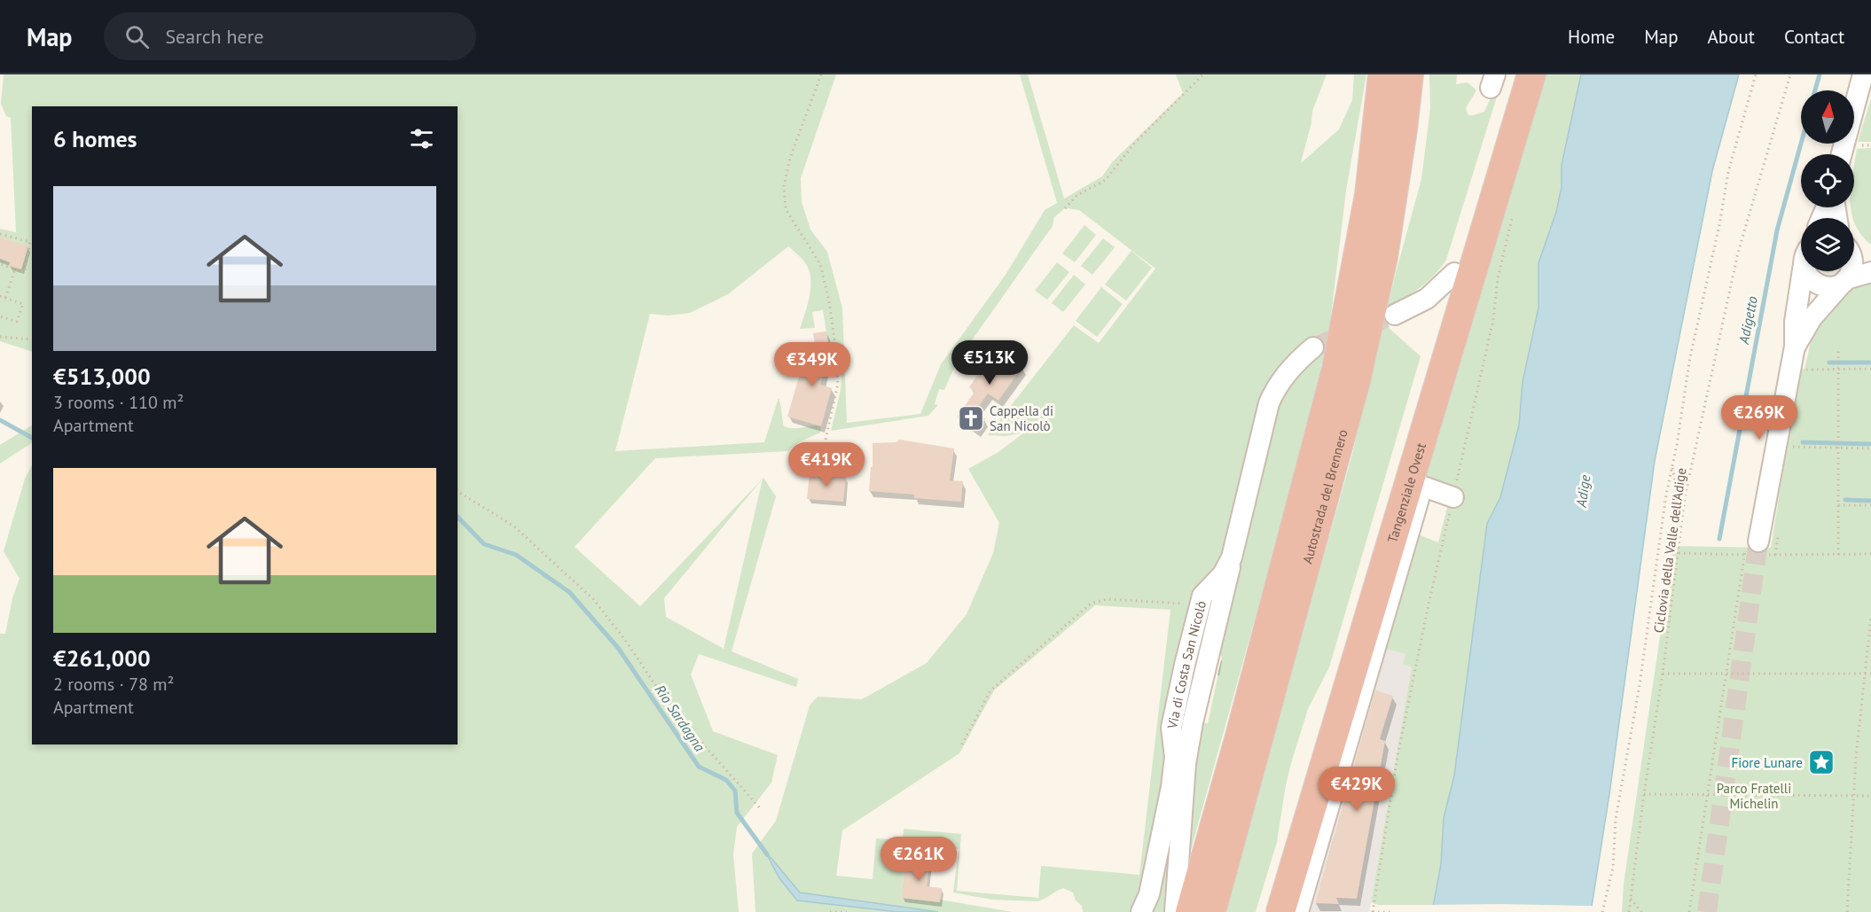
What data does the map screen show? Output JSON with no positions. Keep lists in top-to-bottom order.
{
  "streets": {
    "highway": ["Tangenziale Ovest", "Autostrada del Brennero"],
    "street": ["Via di Costa San Nicolò"],
    "path": ["Ciclovia della Valle dell'Adige"]
  },
  "water": ["Adigetto", "Adige", "Rio Sardagna"],
  "parks": ["Parco Fratelli Michelin"],
  "places": {
    "church": ["Cappella di San Nicolò"],
    "place": ["Fiore Lunare"]
  },
  "north": "top",
  "page": {
    "header": "Map",
    "search": "Search here",
    "nav": [
      "Home",
      "Map",
      "About",
      "Contact"
    ],
    "heading": "6 homes",
    "list": [
      {
        "name": "€513,000",
        "note": "3 rooms · 110 m² · Apartment"
      },
      {
        "name": "€261,000",
        "note": "2 rooms · 78 m² · Apartment"
      }
    ],
    "price": [
      "€513K",
      "€349K",
      "€269K",
      "€419K",
      "€429K",
      "€261K"
    ]
  }
}
